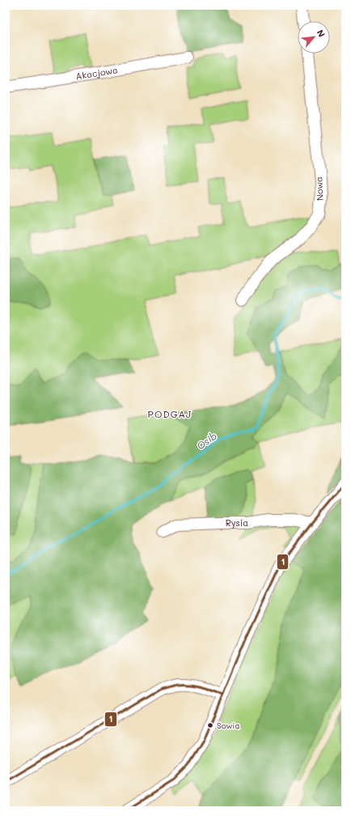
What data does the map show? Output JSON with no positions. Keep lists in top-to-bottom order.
{
  "streets": {
    "street": ["Akacjowa", "Nowa", "Rysia"]
  },
  "districts": ["PODGAJ"],
  "water": ["Osib"],
  "places": ["Sowia"],
  "lines": ["transit line 1"],
  "north": "top right"
}
